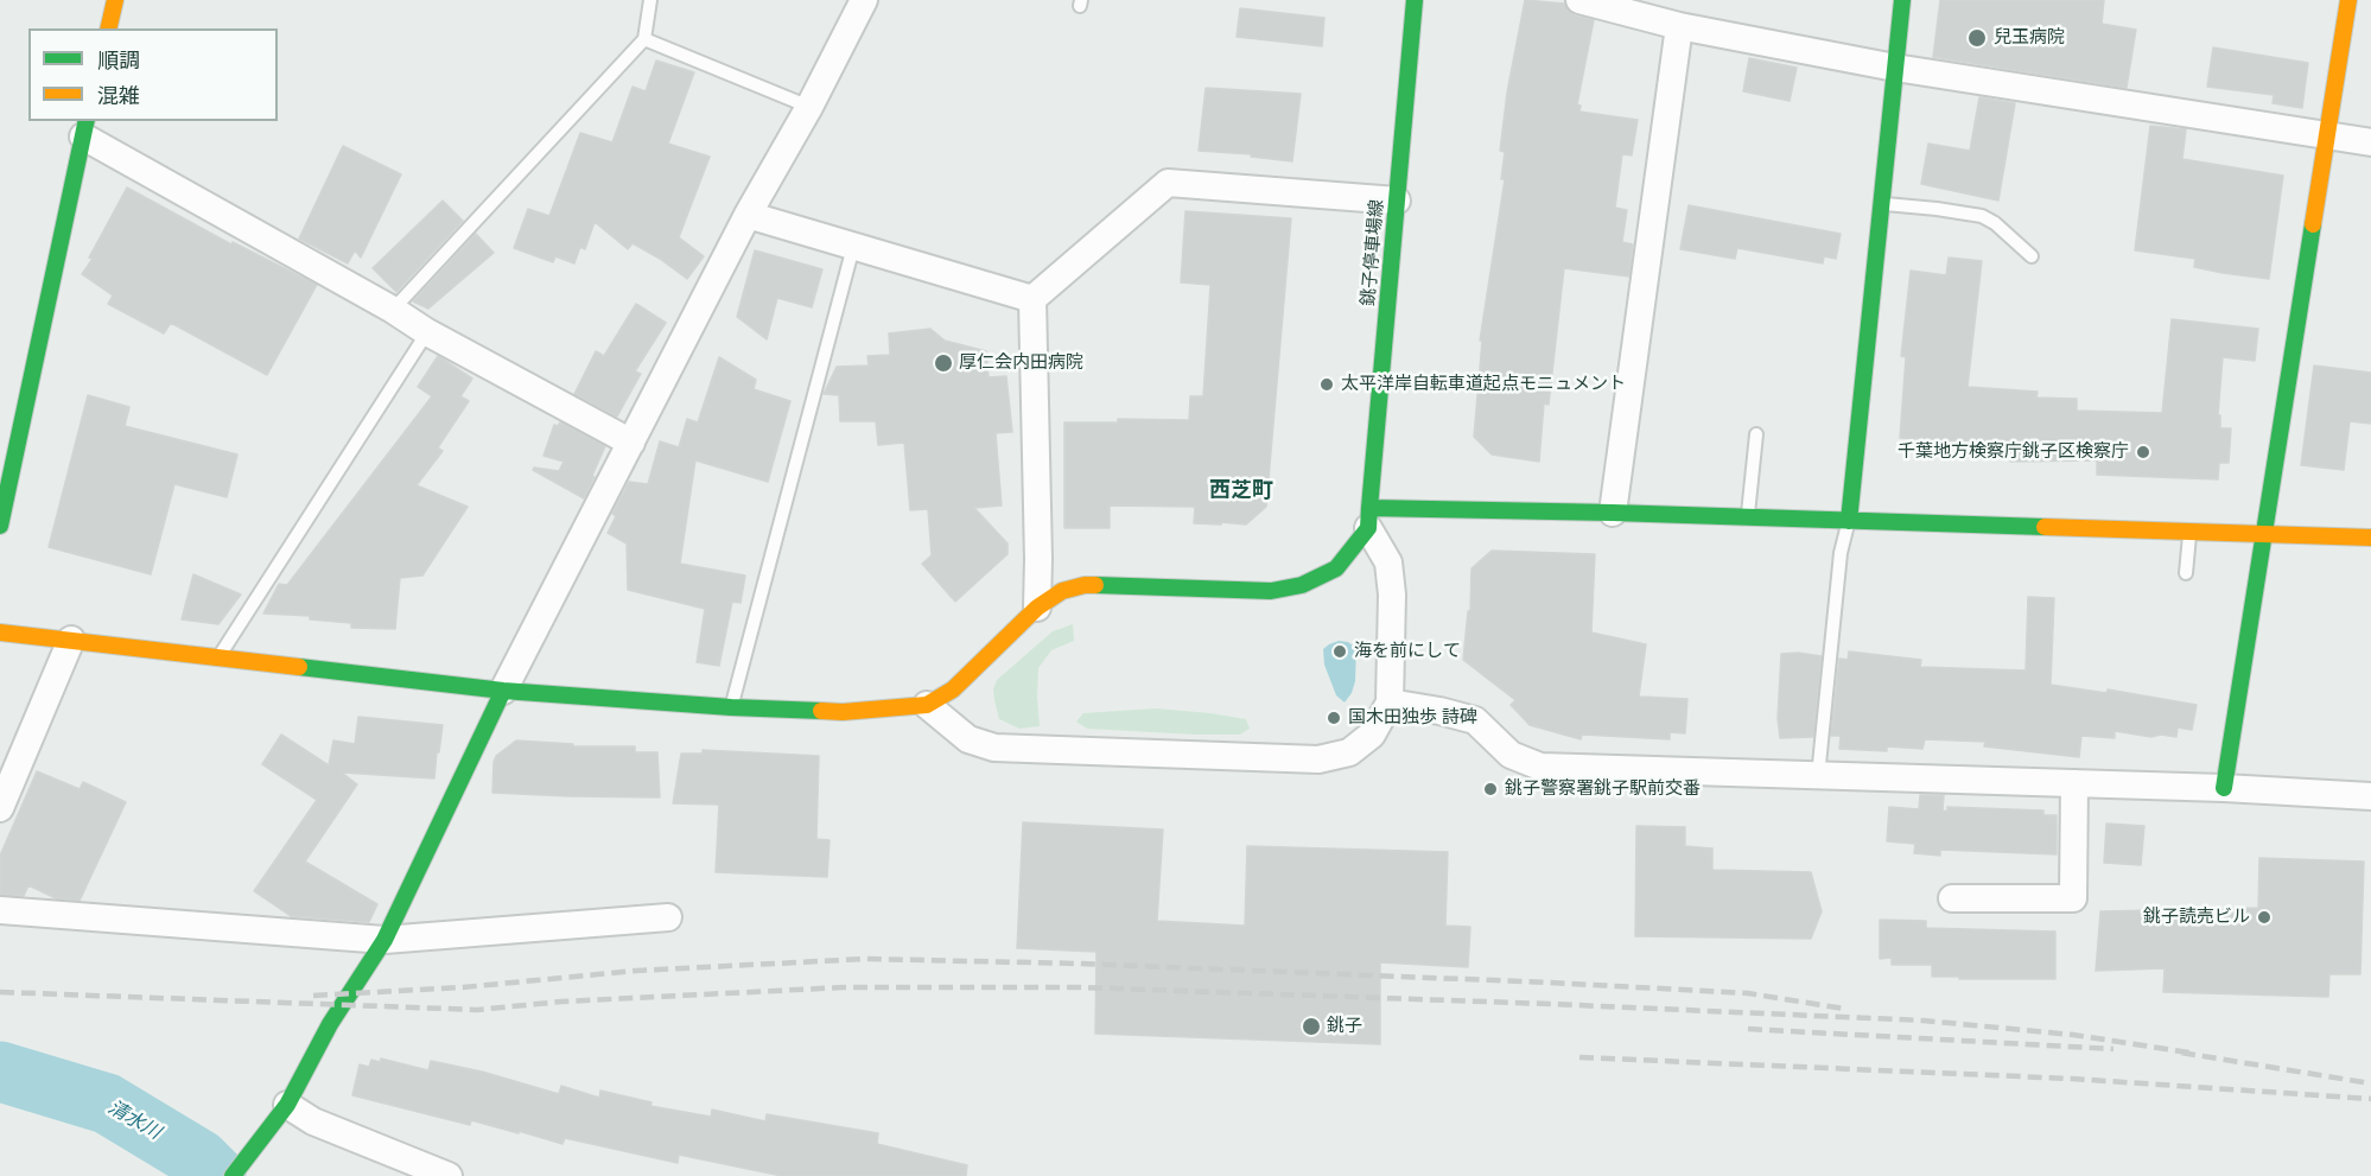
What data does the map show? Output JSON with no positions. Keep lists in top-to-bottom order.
{
  "streets": {
    "street": ["銚子停車場線"]
  },
  "districts": ["西芝町"],
  "water": ["清水川"],
  "places": [
    "兒玉病院",
    "厚仁会内田病院",
    "太平洋岸自転車道起点モニュメント",
    "千葉地方検察庁銚子区検察庁",
    "海を前にして",
    "国木田独歩 詩碑",
    "銚子警察署銚子駅前交番",
    "銚子読売ビル",
    "銚子"
  ],
  "legend": ["順調", "混雑"]
}
